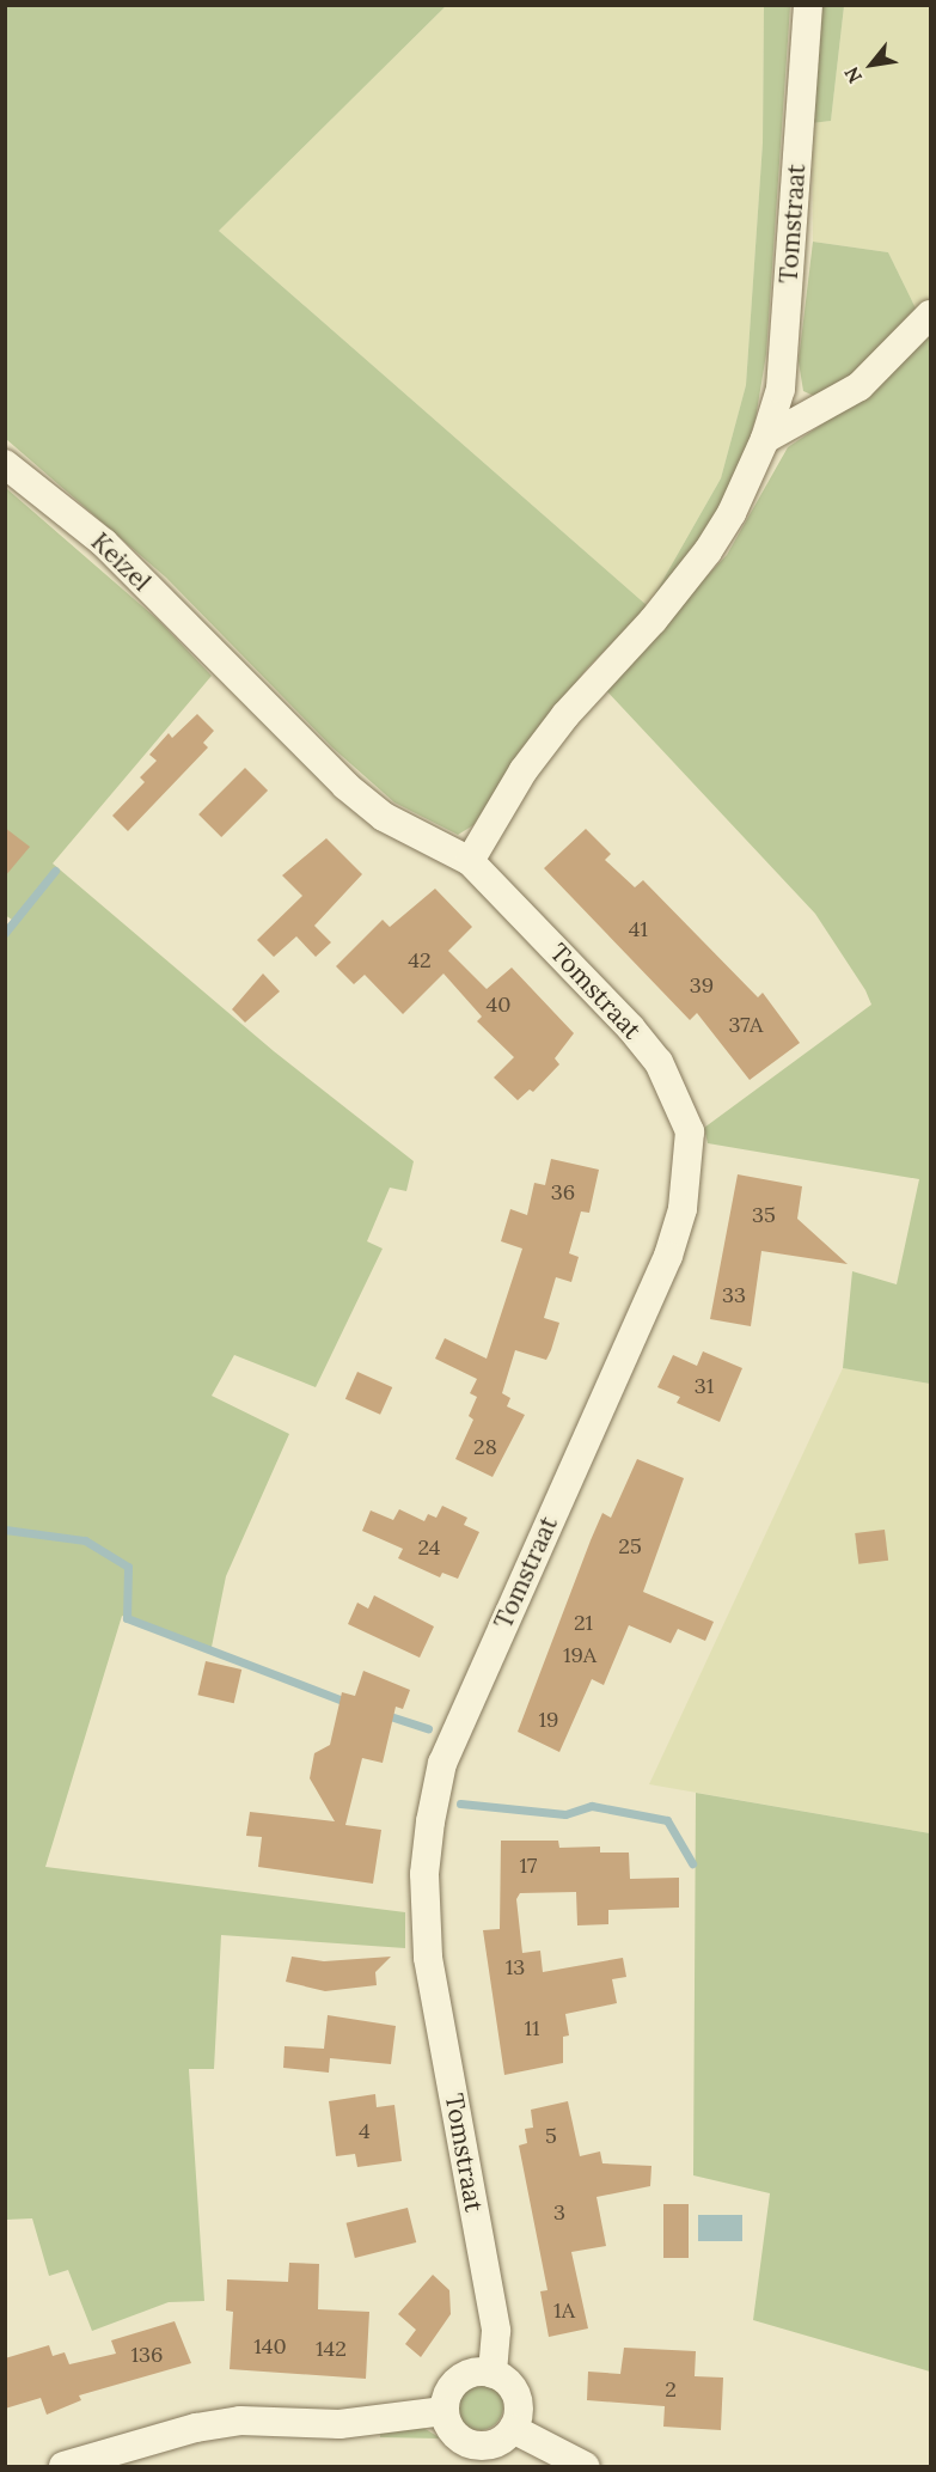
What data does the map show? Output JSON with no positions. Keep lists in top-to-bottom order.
{
  "streets": {
    "street": ["Tomstraat", "Keizel"]
  },
  "crossings": [
    ["Tomstraat", "Keizel"]
  ],
  "house_numbers": [
    "41",
    "42",
    "39",
    "40",
    "37A",
    "36",
    "35",
    "33",
    "31",
    "28",
    "25",
    "24",
    "21",
    "19A",
    "19",
    "17",
    "13",
    "11",
    "4",
    "5",
    "3",
    "1A",
    "140",
    "142",
    "136",
    "2"
  ],
  "north": "bottom left"
}
